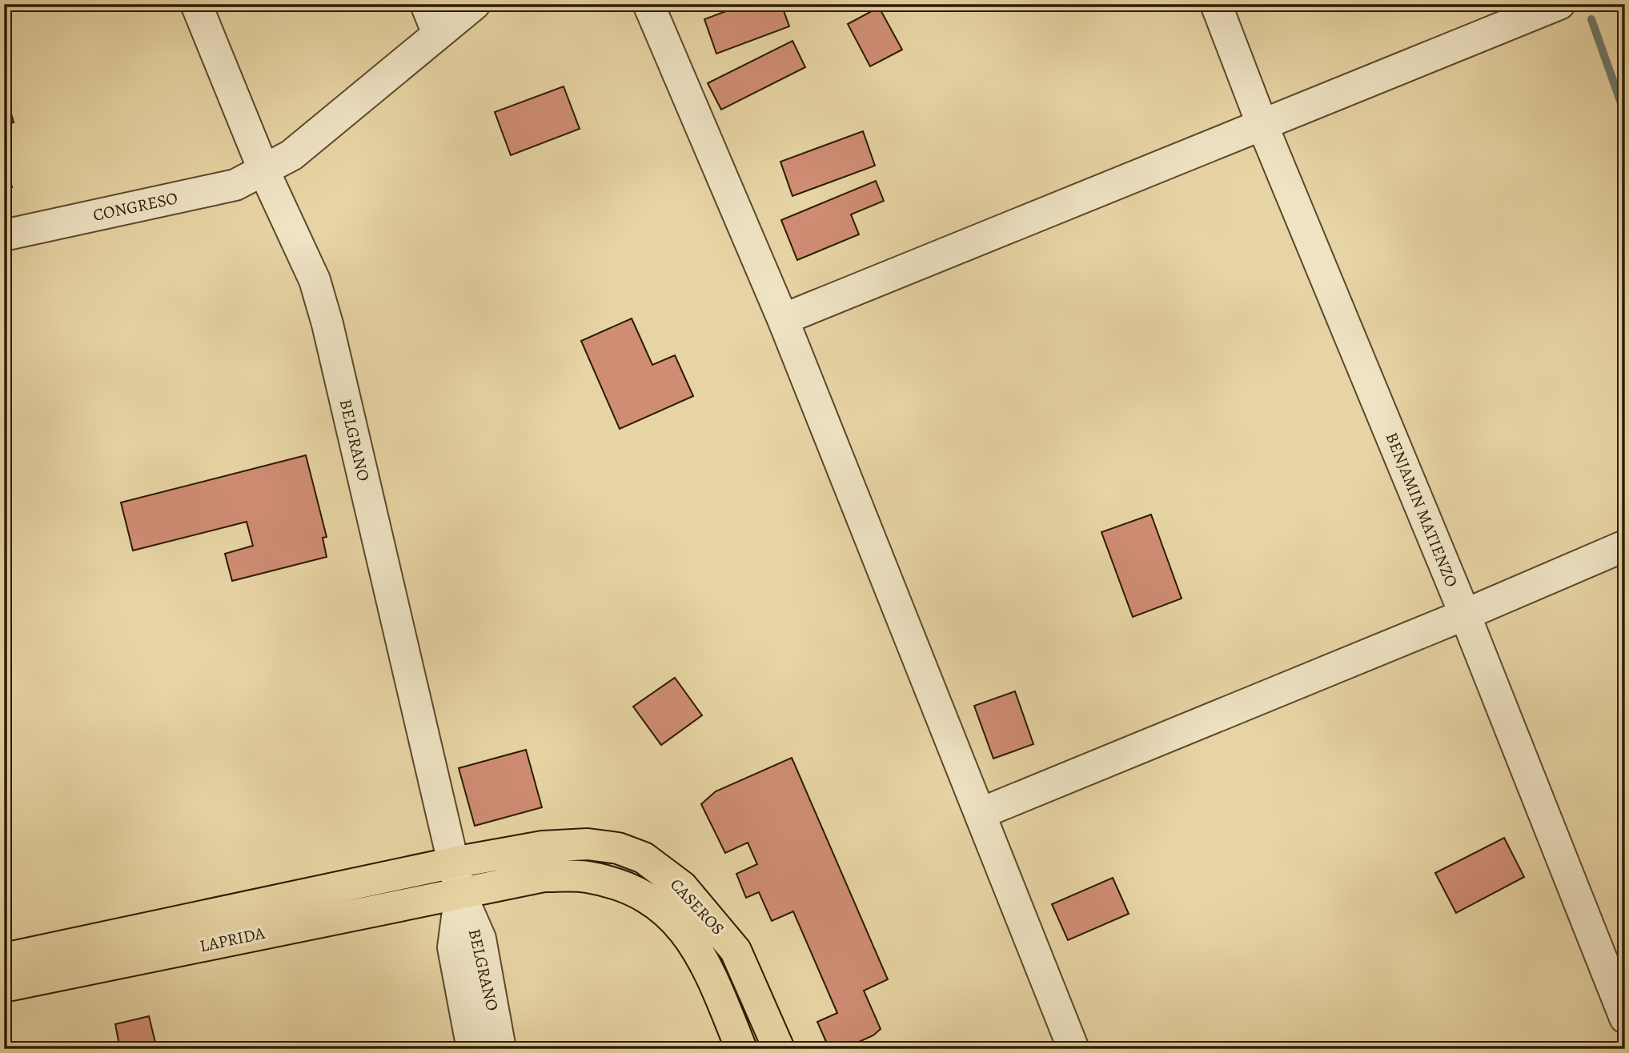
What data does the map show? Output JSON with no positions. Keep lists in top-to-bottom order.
{
  "streets": {
    "main road": ["CASEROS", "LAPRIDA"],
    "street": ["CONGRESO", "BELGRANO", "BENJAMIN MATIENZO"]
  },
  "crossings": [
    ["CONGRESO", "BELGRANO"],
    ["BELGRANO", "CASEROS"],
    ["BELGRANO", "LAPRIDA"],
    ["CASEROS", "LAPRIDA"]
  ]
}
